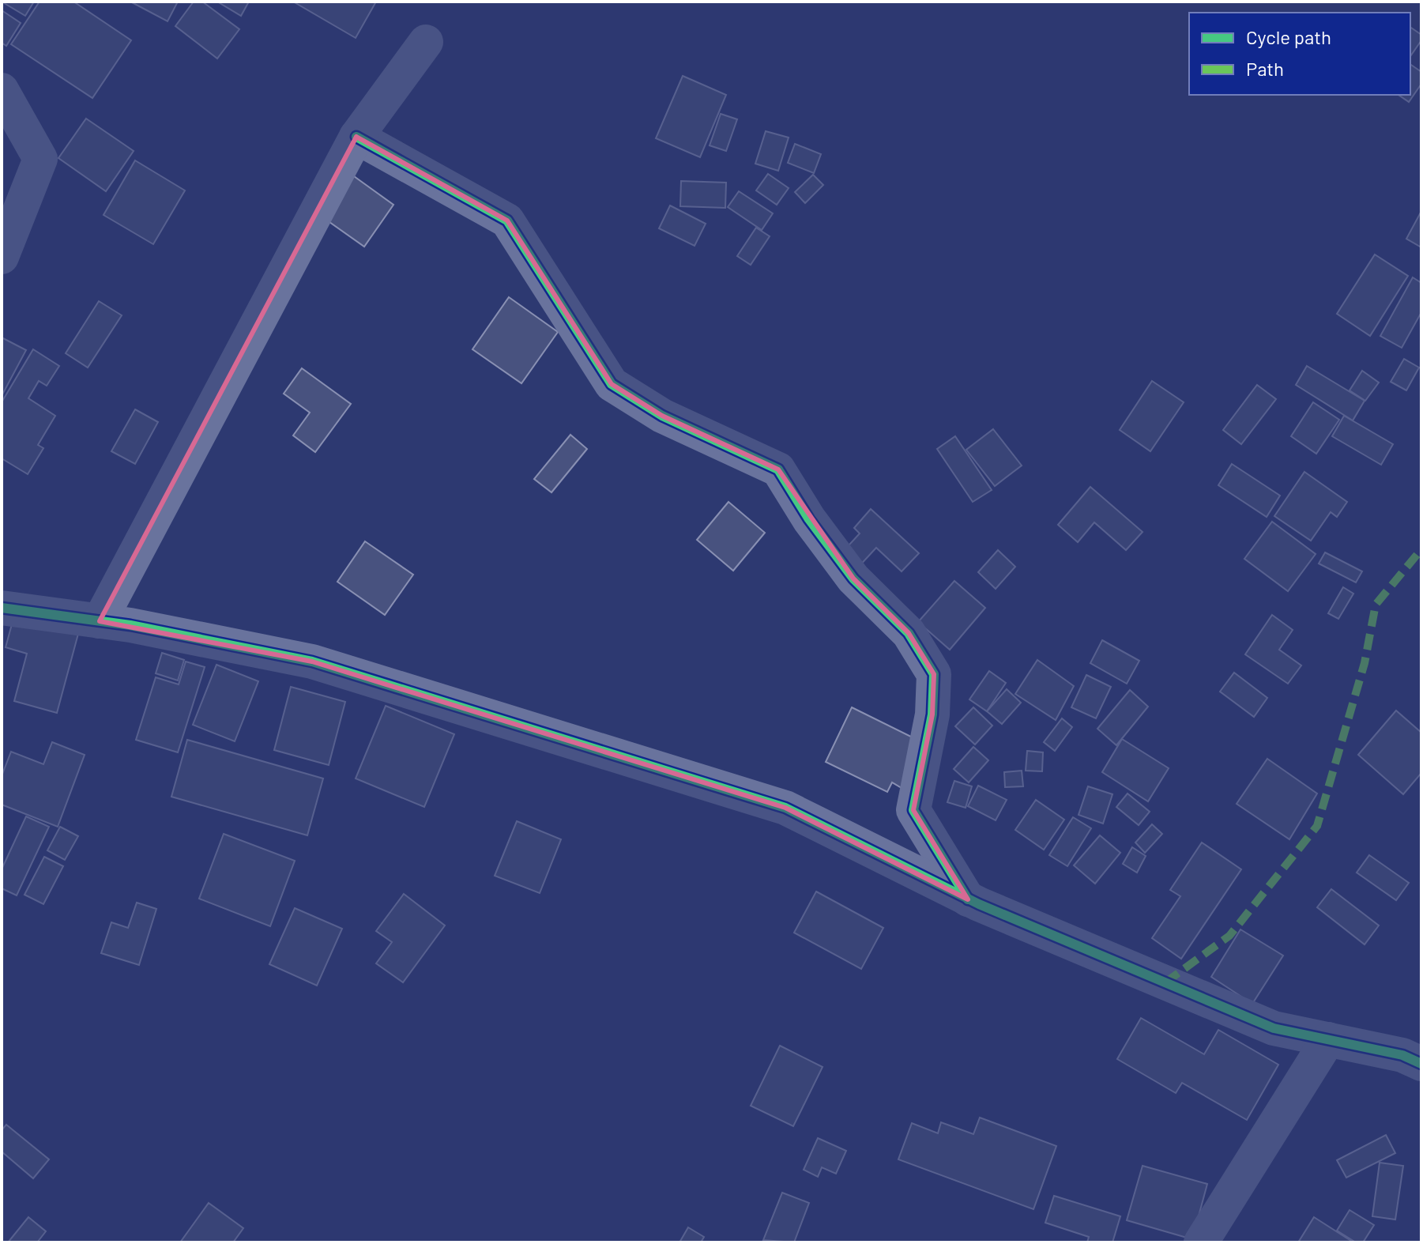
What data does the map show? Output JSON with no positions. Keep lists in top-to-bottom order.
{
  "legend": ["Cycle path", "Path"]
}
